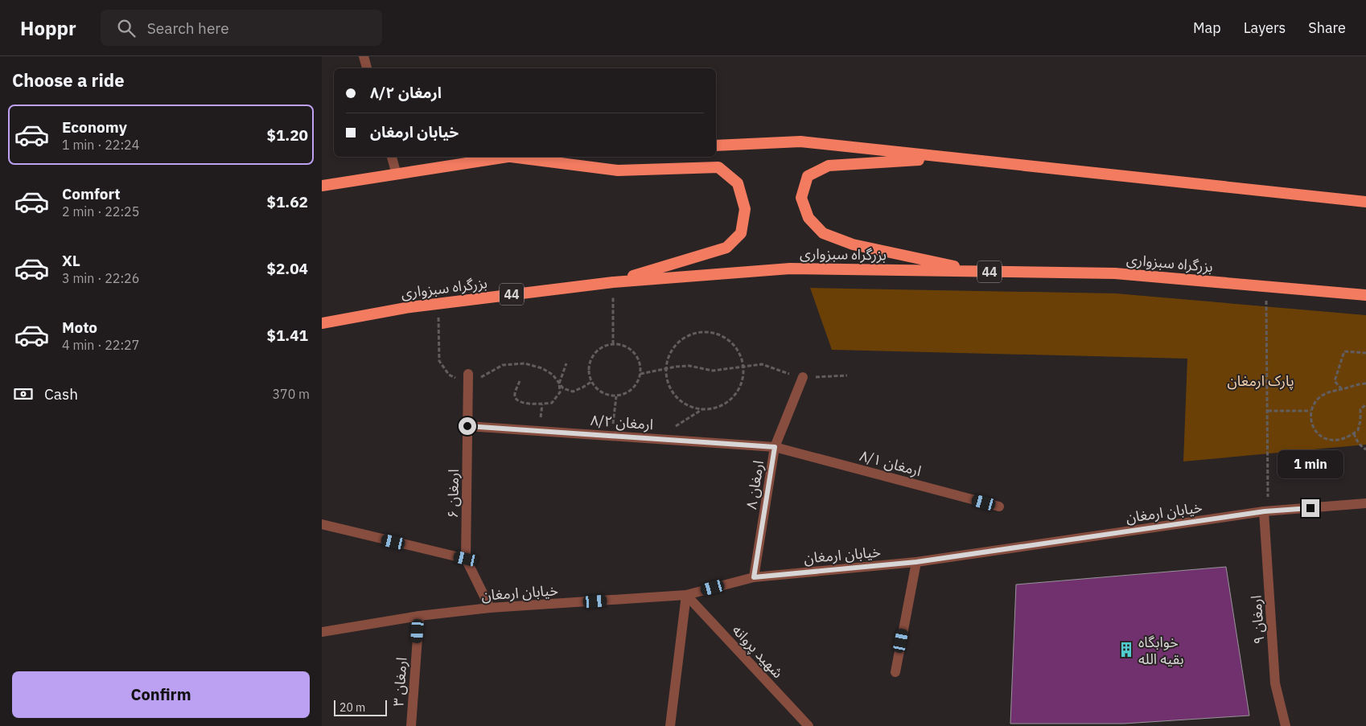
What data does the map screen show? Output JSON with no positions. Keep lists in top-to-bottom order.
{
  "streets": {
    "highway": ["بزرگراه سبزواری", "44"],
    "street": [
      "ارمغان ۸/۲",
      "ارمغان ۸/۱",
      "ارمغان ۸",
      "ارمغان ۶",
      "خیابان ارمغان",
      "ارمغان ۹",
      "شهید پروانه",
      "ارمغان ۳"
    ]
  },
  "crossings": [
    ["ارمغان ۸/۲", "ارمغان ۸/۱"],
    ["ارمغان ۸/۲", "ارمغان ۸"],
    ["ارمغان ۸/۲", "ارمغان ۶"],
    ["ارمغان ۸/۱", "ارمغان ۸"],
    ["ارمغان ۸", "خیابان ارمغان"],
    ["ارمغان ۶", "خیابان ارمغان"],
    ["خیابان ارمغان", "ارمغان ۹"],
    ["خیابان ارمغان", "شهید پروانه"],
    ["خیابان ارمغان", "ارمغان ۳"]
  ],
  "parks": ["پارک ارمغان"],
  "places": {
    "building": ["خوابگاه بقیه الله"]
  },
  "scale_bar": "20 m",
  "page": {
    "header": "Hoppr",
    "search": "Search here",
    "nav": ["Map", "Layers", "Share"],
    "heading": "Choose a ride",
    "banner": ["ارمغان ۸/۲", "خیابان ارمغان"],
    "list": [
      {
        "name": "Economy",
        "note": "1 min · 22:24",
        "value": "$1.20"
      },
      {
        "name": "Comfort",
        "note": "2 min · 22:25",
        "value": "$1.62"
      },
      {
        "name": "XL",
        "note": "3 min · 22:26",
        "value": "$2.04"
      },
      {
        "name": "Moto",
        "note": "4 min · 22:27",
        "value": "$1.41"
      }
    ],
    "pay": ["Cash", "370 m"],
    "bubble": "1 min",
    "buttons": "Confirm",
    "scale": "20 m"
  }
}
